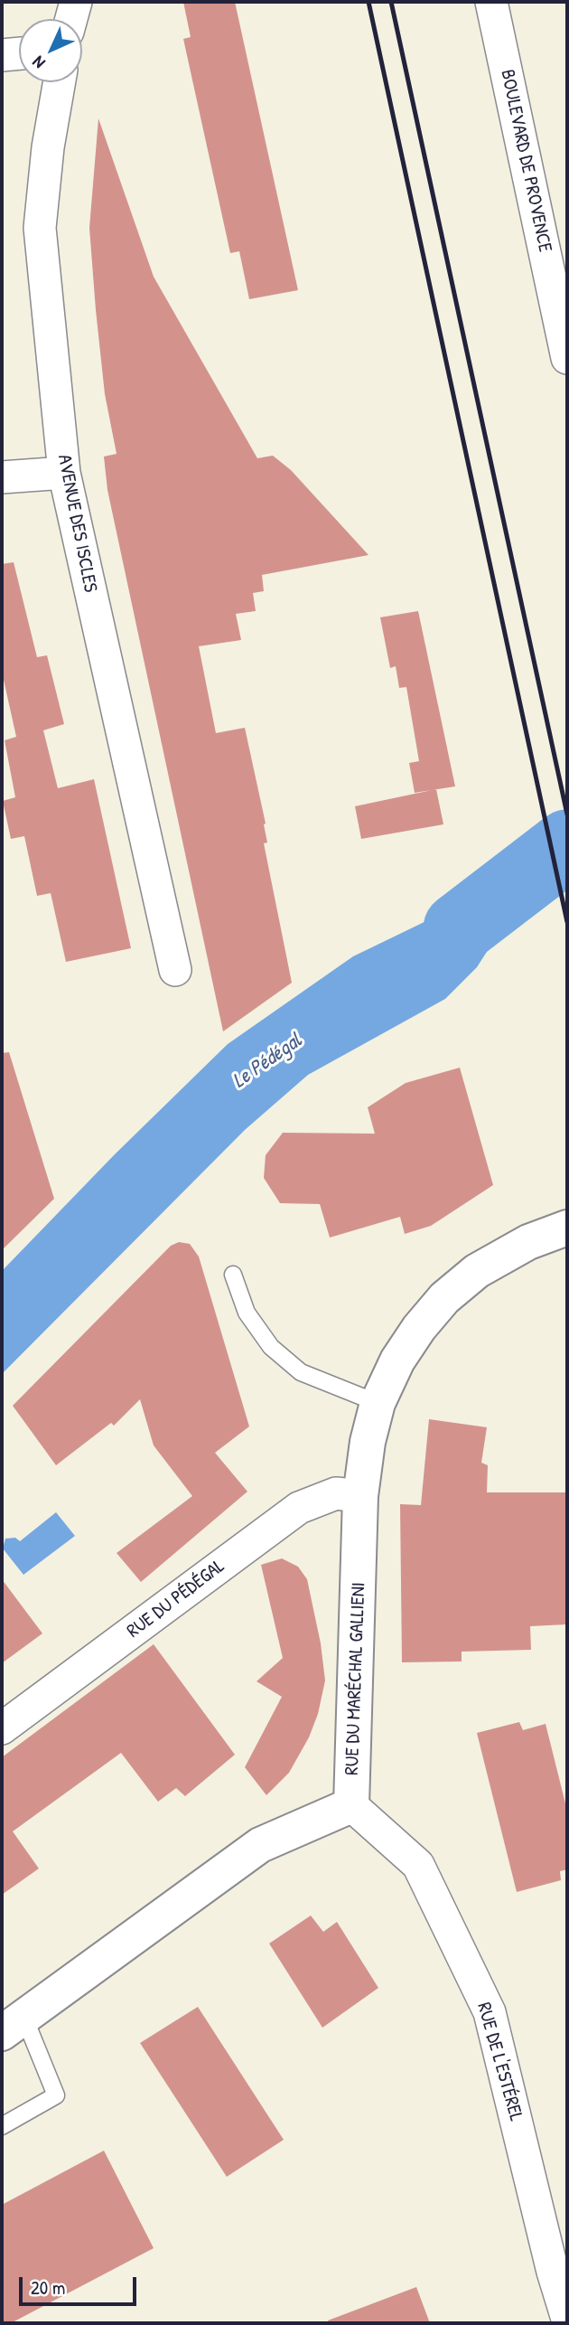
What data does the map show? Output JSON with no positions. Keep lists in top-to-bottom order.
{
  "streets": {
    "main road": ["RUE DU MARÉCHAL GALLIENI"],
    "street": [
      "BOULEVARD DE PROVENCE",
      "AVENUE DES ISCLES",
      "RUE DU PÉDÉGAL",
      "RUE DE L'ESTÉREL"
    ]
  },
  "crossings": [
    ["RUE DU PÉDÉGAL", "RUE DU MARÉCHAL GALLIENI"],
    ["RUE DU MARÉCHAL GALLIENI", "RUE DE L'ESTÉREL"]
  ],
  "water": ["Le Pédégal"],
  "scale_bar": "20 m",
  "north": "bottom left"
}
